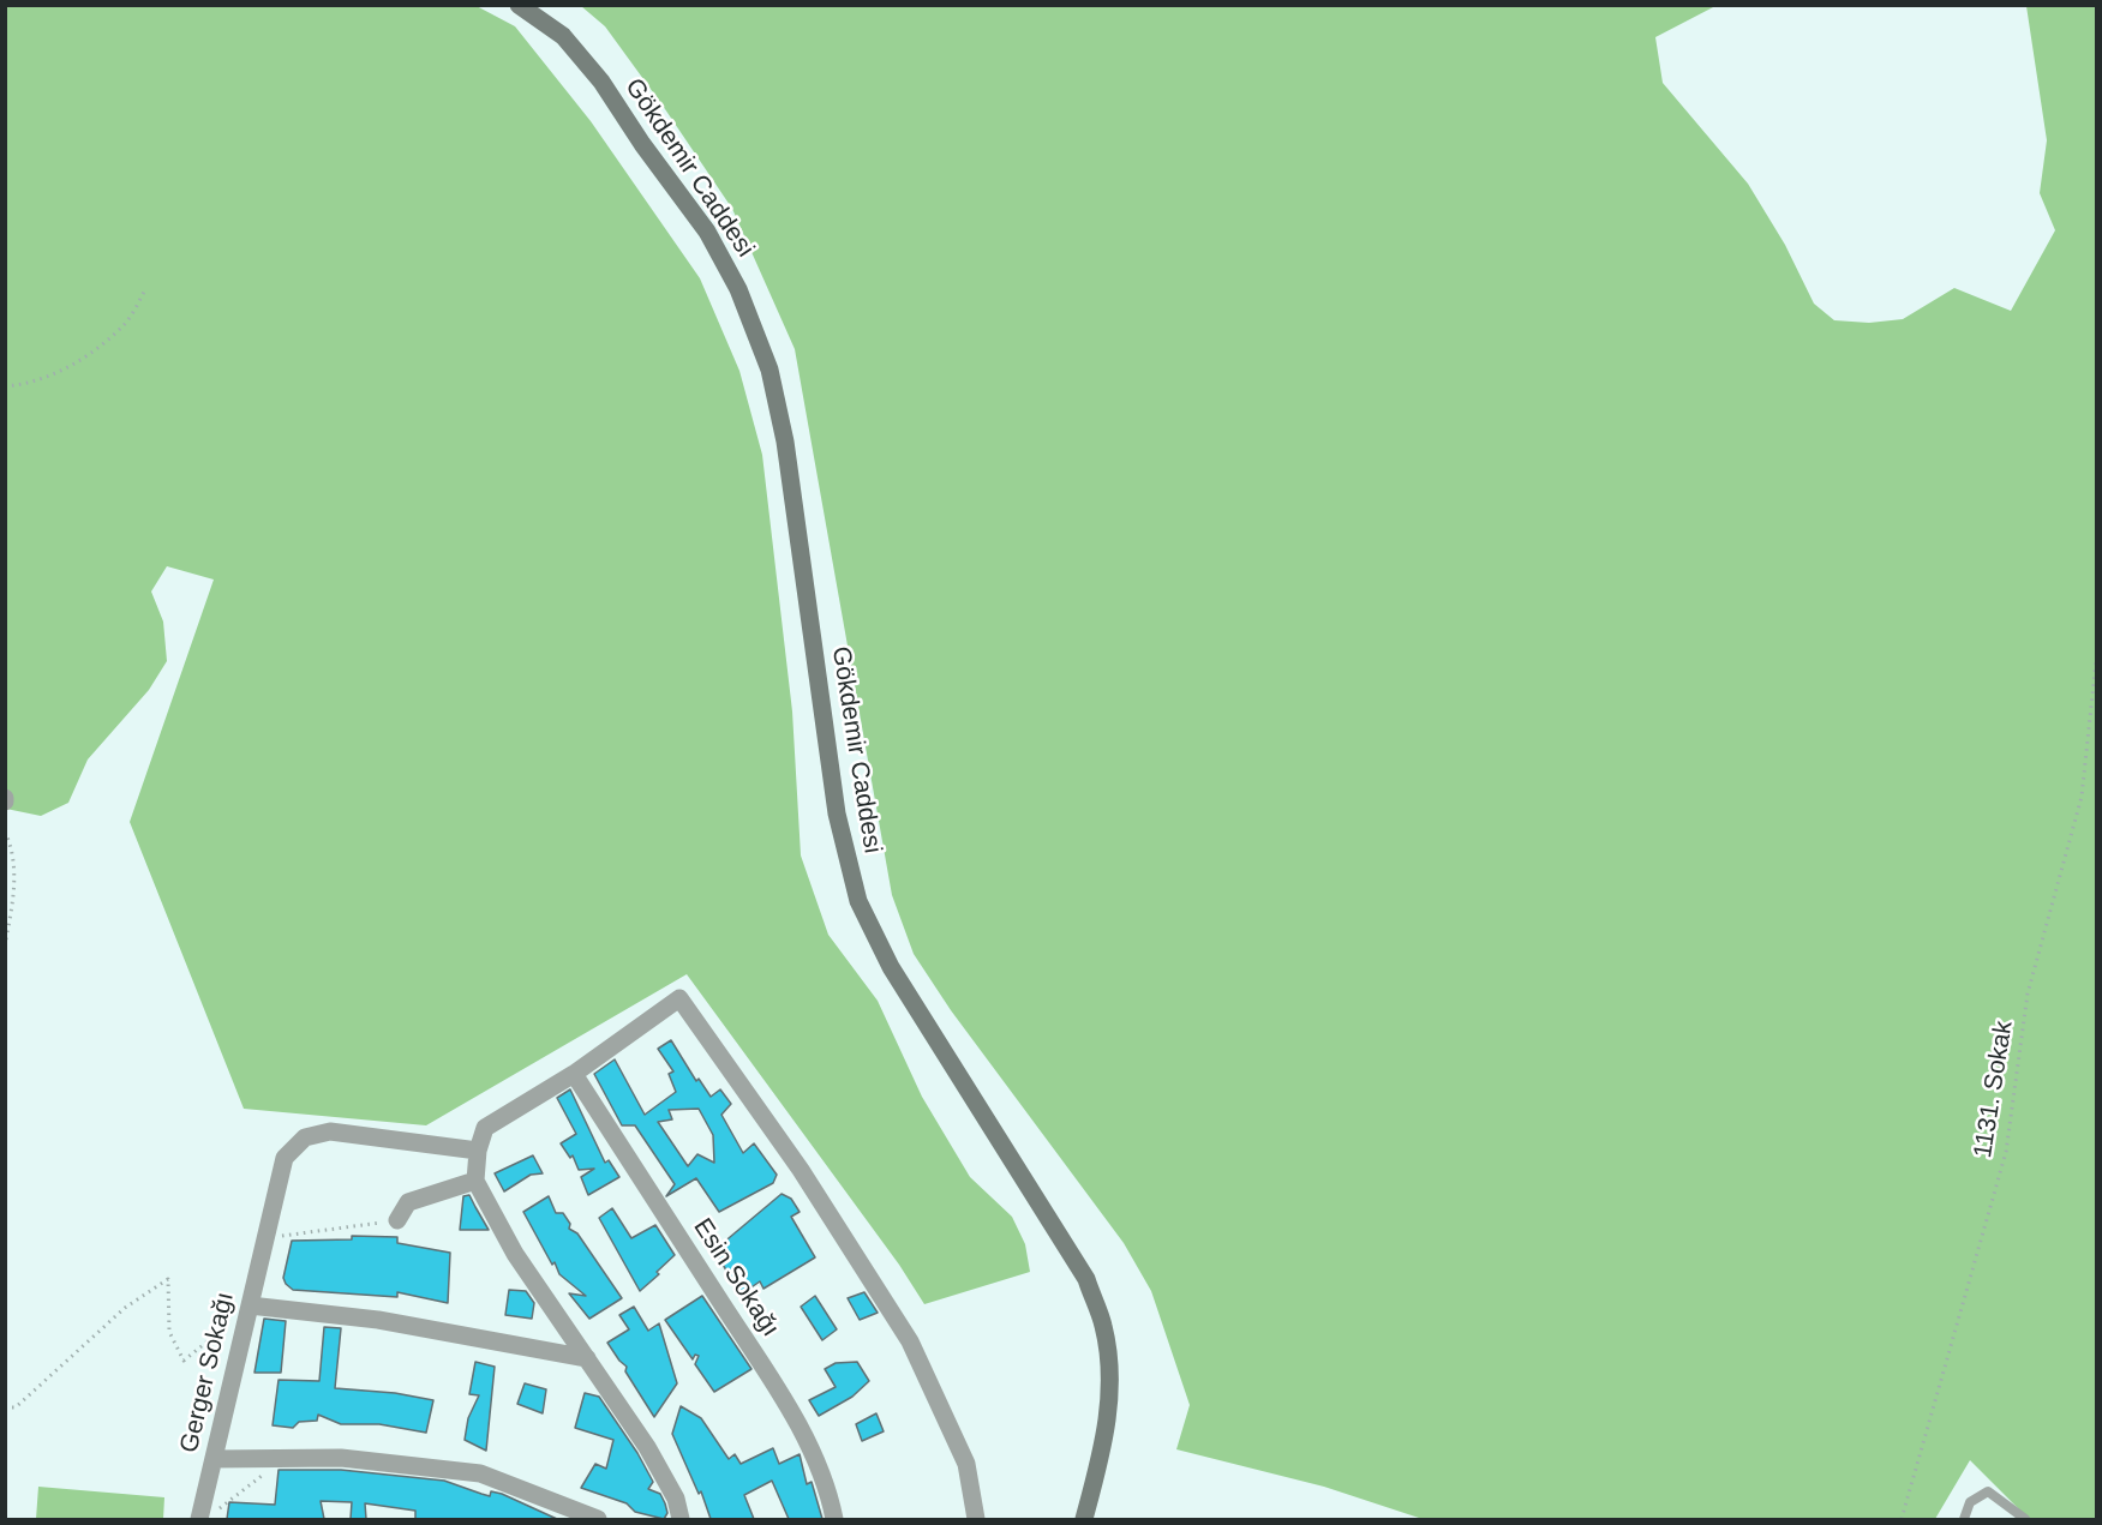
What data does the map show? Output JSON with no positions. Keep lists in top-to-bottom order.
{
  "streets": {
    "main road": ["Gökdemir Caddesi"],
    "street": ["Esin Sokağı", "Gerger Sokağı"],
    "path": ["1131. Sokak"]
  }
}
